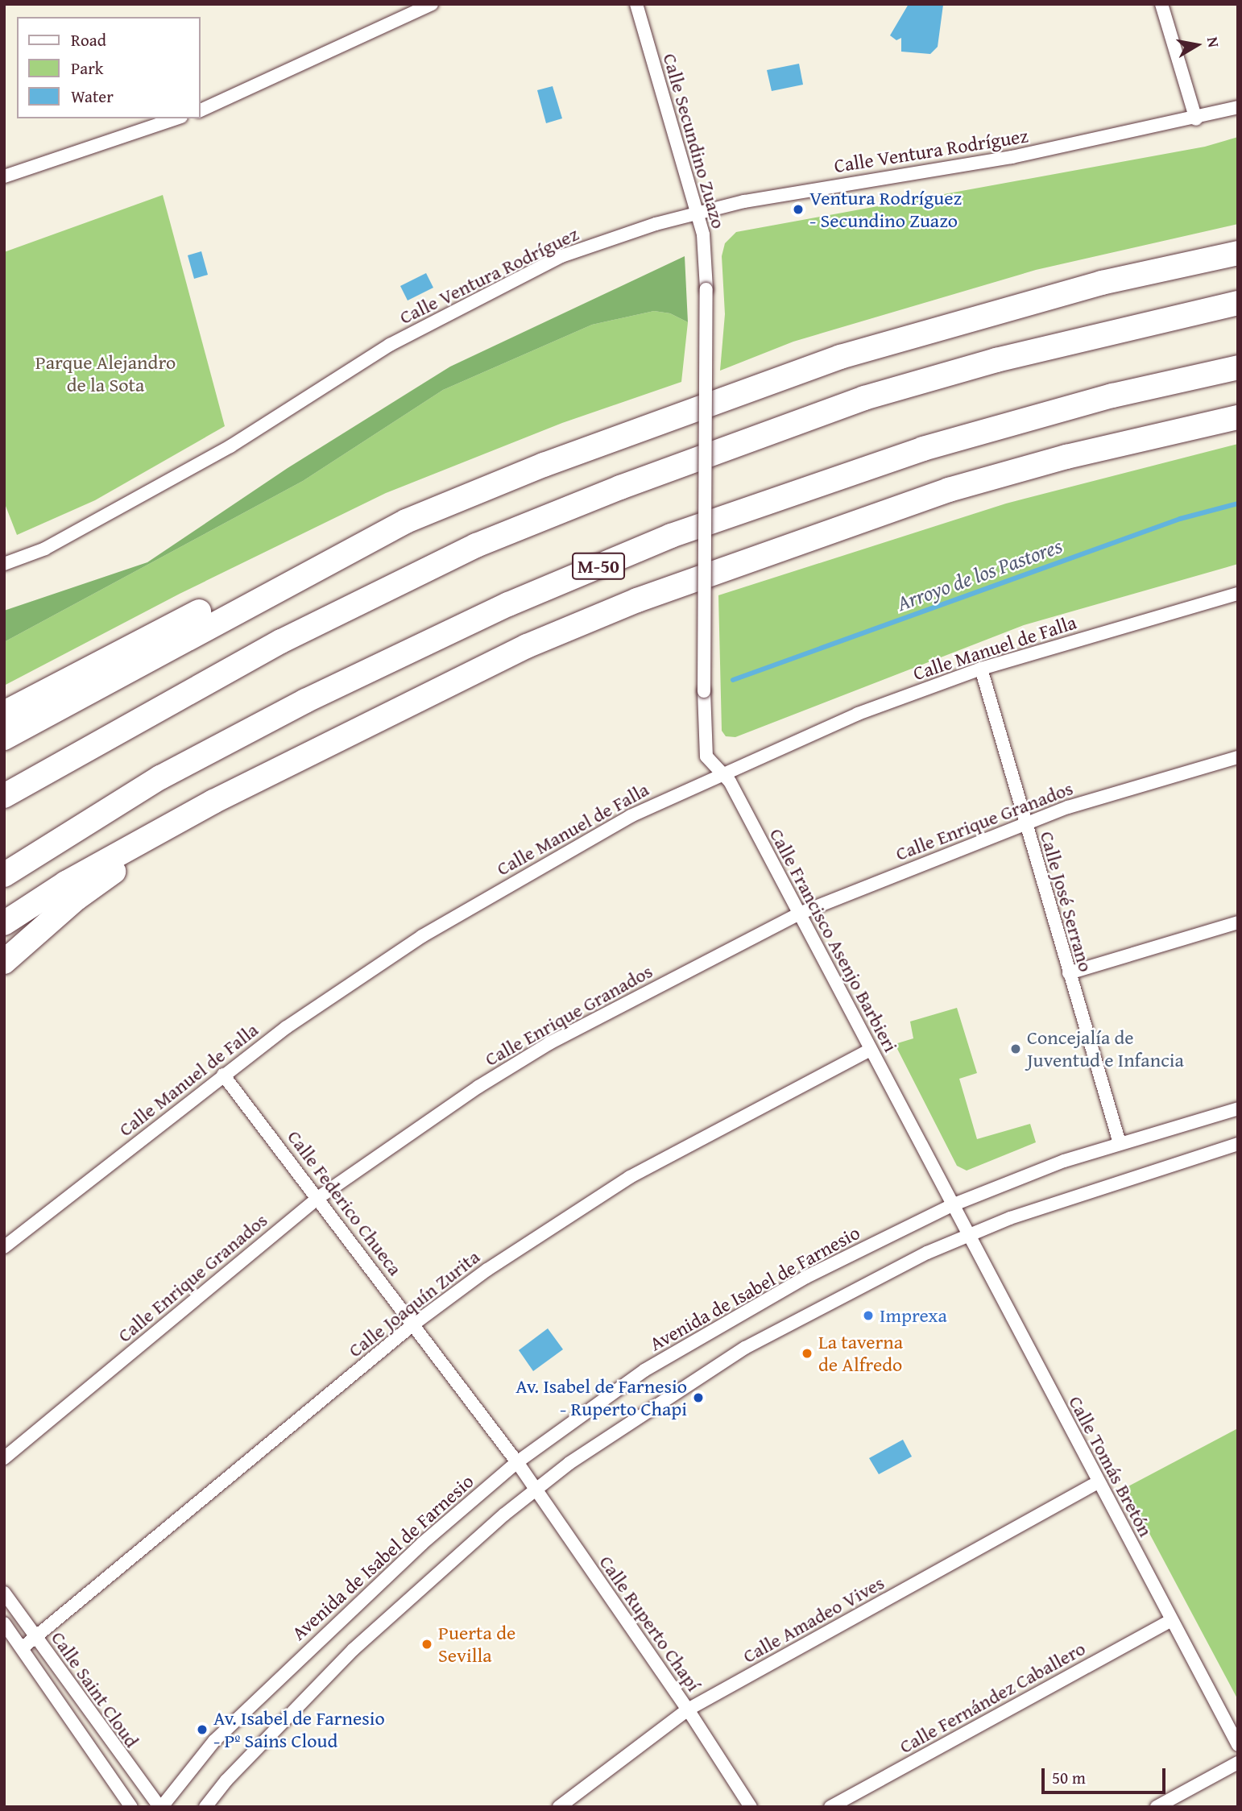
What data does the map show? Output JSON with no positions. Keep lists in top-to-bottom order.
{
  "streets": {
    "highway": ["M-50"],
    "street": [
      "Calle Secundino Zuazo",
      "Calle Ventura Rodríguez",
      "Calle Manuel de Falla",
      "Calle Enrique Granados",
      "Calle José Serrano",
      "Calle Francisco Asenjo Barbieri",
      "Calle Federico Chueca",
      "Avenida de Isabel de Farnesio",
      "Calle Joaquín Zurita",
      "Calle Tomás Bretón",
      "Calle Amadeo Vives",
      "Calle Ruperto Chapí",
      "Calle Saint Cloud",
      "Calle Fernández Caballero"
    ]
  },
  "crossings": [
    ["Calle Secundino Zuazo", "Calle Ventura Rodríguez"],
    ["Calle Secundino Zuazo", "Calle Francisco Asenjo Barbieri"],
    ["Calle Manuel de Falla", "Calle José Serrano"],
    ["Calle Manuel de Falla", "Calle Francisco Asenjo Barbieri"],
    ["Calle Manuel de Falla", "Calle Federico Chueca"],
    ["Calle Enrique Granados", "Calle José Serrano"],
    ["Calle Enrique Granados", "Calle Francisco Asenjo Barbieri"],
    ["Calle Enrique Granados", "Calle Federico Chueca"],
    ["Calle José Serrano", "Avenida de Isabel de Farnesio"],
    ["Calle Francisco Asenjo Barbieri", "Avenida de Isabel de Farnesio"],
    ["Calle Francisco Asenjo Barbieri", "Calle Joaquín Zurita"],
    ["Calle Francisco Asenjo Barbieri", "Calle Tomás Bretón"],
    ["Calle Federico Chueca", "Avenida de Isabel de Farnesio"],
    ["Calle Federico Chueca", "Calle Joaquín Zurita"],
    ["Calle Federico Chueca", "Calle Ruperto Chapí"],
    ["Avenida de Isabel de Farnesio", "Calle Tomás Bretón"],
    ["Avenida de Isabel de Farnesio", "Calle Ruperto Chapí"],
    ["Avenida de Isabel de Farnesio", "Calle Saint Cloud"],
    ["Calle Joaquín Zurita", "Calle Saint Cloud"],
    ["Calle Tomás Bretón", "Calle Amadeo Vives"],
    ["Calle Tomás Bretón", "Calle Fernández Caballero"],
    ["Calle Amadeo Vives", "Calle Ruperto Chapí"]
  ],
  "water": ["Arroyo de los Pastores"],
  "parks": ["Parque Alejandro de la Sota"],
  "places": [
    "Ventura Rodríguez - Secundino Zuazo",
    "Concejalía de Juventud e Infancia",
    "Imprexa",
    "La taverna de Alfredo",
    "Av. Isabel de Farnesio - Ruperto Chapi",
    "Puerta de Sevilla",
    "Av. Isabel de Farnesio - Pº Sains Cloud"
  ],
  "legend": ["Road", "Park", "Water"],
  "scale_bar": "50 m",
  "north": "right"
}
